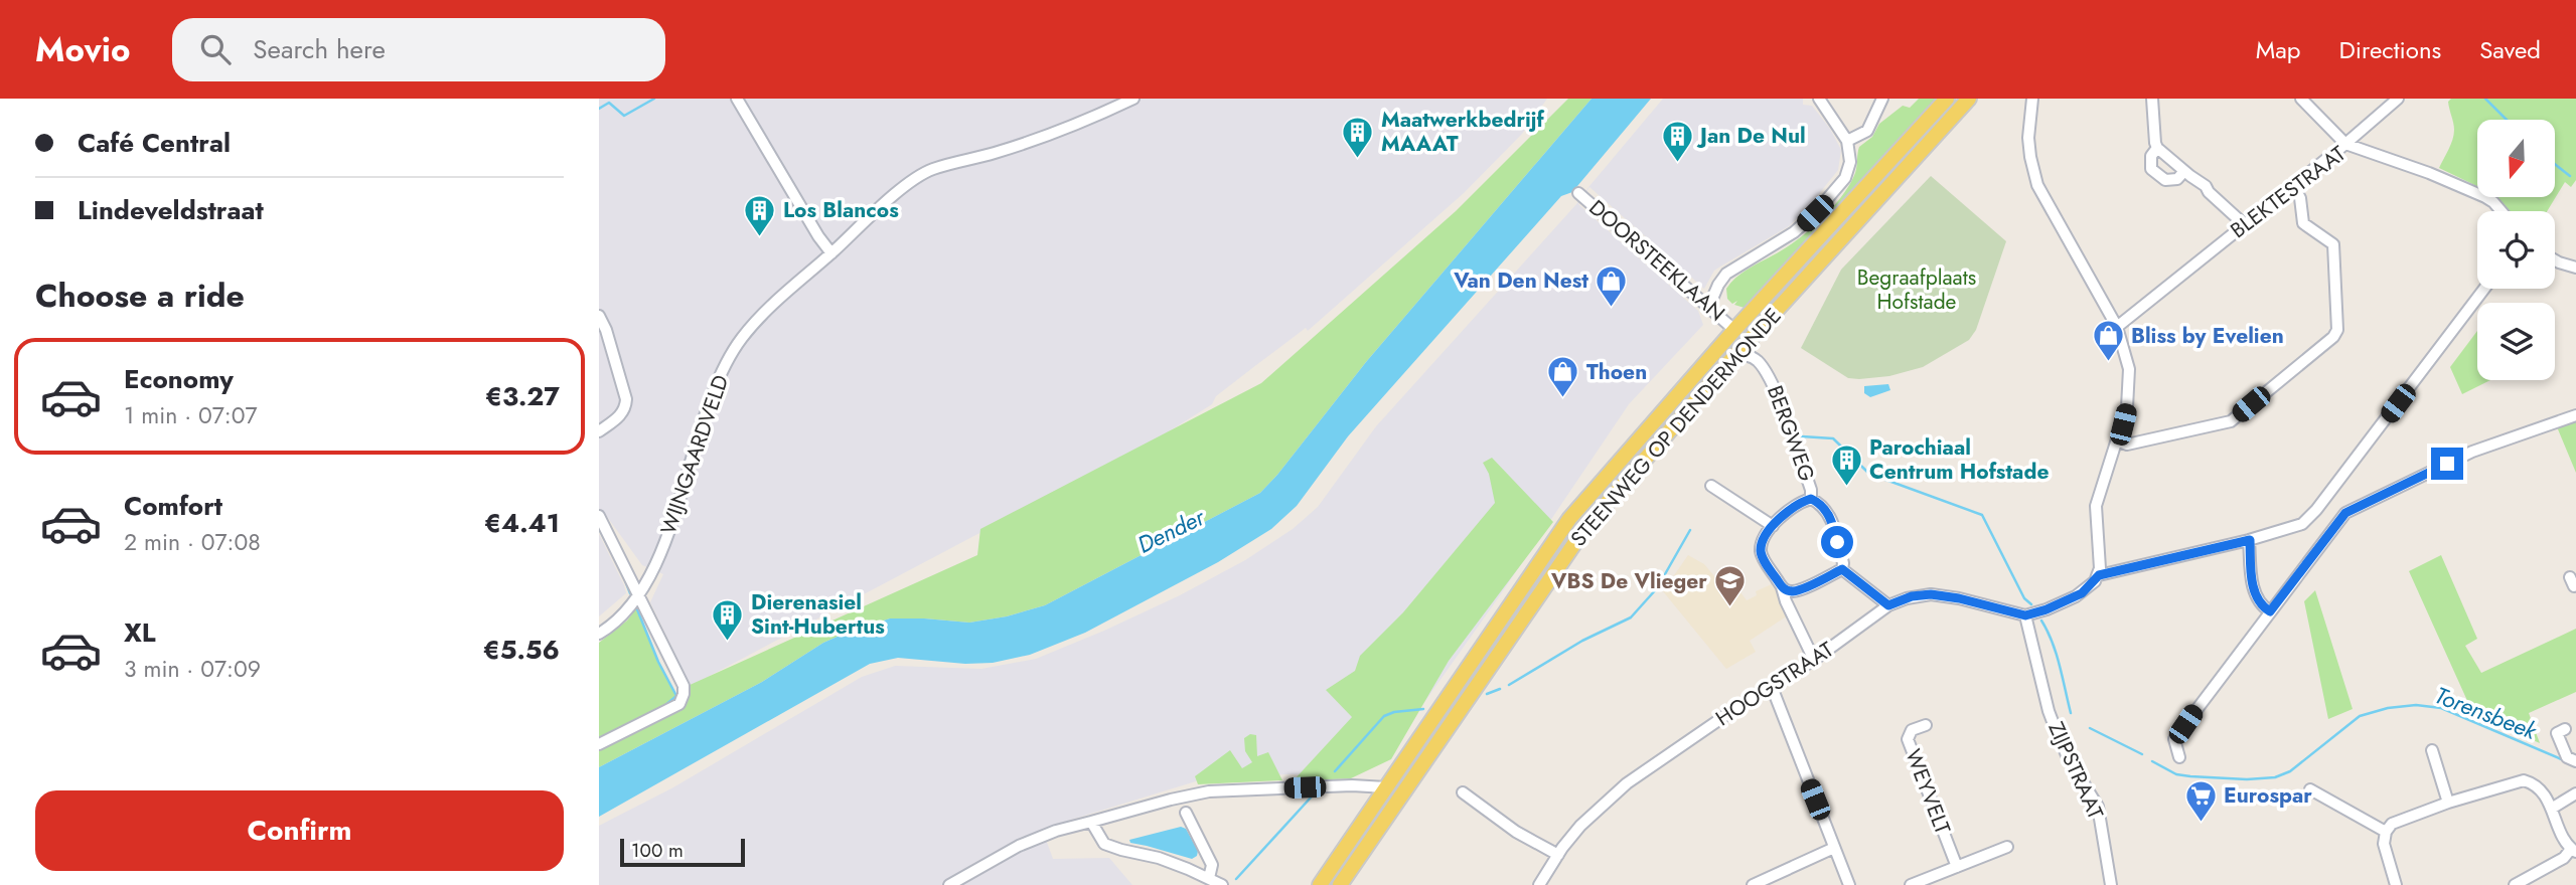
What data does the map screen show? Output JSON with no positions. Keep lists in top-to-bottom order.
{
  "streets": {
    "main road": ["STEENWEG OP DENDERMONDE"],
    "street": [
      "BLEKTESTRAAT",
      "DOORSTEEKLAAN",
      "BERGWEG",
      "WIJNGAARDVELD",
      "HOOGSTRAAT",
      "ZIJPSTRAAT",
      "WEYVELT"
    ]
  },
  "crossings": [
    ["DOORSTEEKLAAN", "STEENWEG OP DENDERMONDE"],
    ["STEENWEG OP DENDERMONDE", "BERGWEG"],
    ["HOOGSTRAAT", "ZIJPSTRAAT"]
  ],
  "water": ["Dender", "Torensbeek"],
  "parks": ["Begraafplaats Hofstade"],
  "places": {
    "building": [
      "Maatwerkbedrijf MAAAT",
      "Jan De Nul",
      "Los Blancos",
      "Parochiaal Centrum Hofstade",
      "Dierenasiel Sint-Hubertus"
    ],
    "shop": ["Van Den Nest", "Bliss by Evelien", "Thoen"],
    "school or university": ["VBS De Vlieger"],
    "supermarket": ["Eurospar"]
  },
  "scale_bar": "100 m",
  "north": "bottom",
  "page": {
    "header": "Movio",
    "search": "Search here",
    "nav": ["Map", "Directions", "Saved"],
    "banner": ["Café Central", "Lindeveldstraat"],
    "heading": "Choose a ride",
    "list": [
      {
        "name": "Economy",
        "note": "1 min · 07:07",
        "value": "€3.27"
      },
      {
        "name": "Comfort",
        "note": "2 min · 07:08",
        "value": "€4.41"
      },
      {
        "name": "XL",
        "note": "3 min · 07:09",
        "value": "€5.56"
      }
    ],
    "buttons": "Confirm",
    "scale": "100 m"
  }
}
